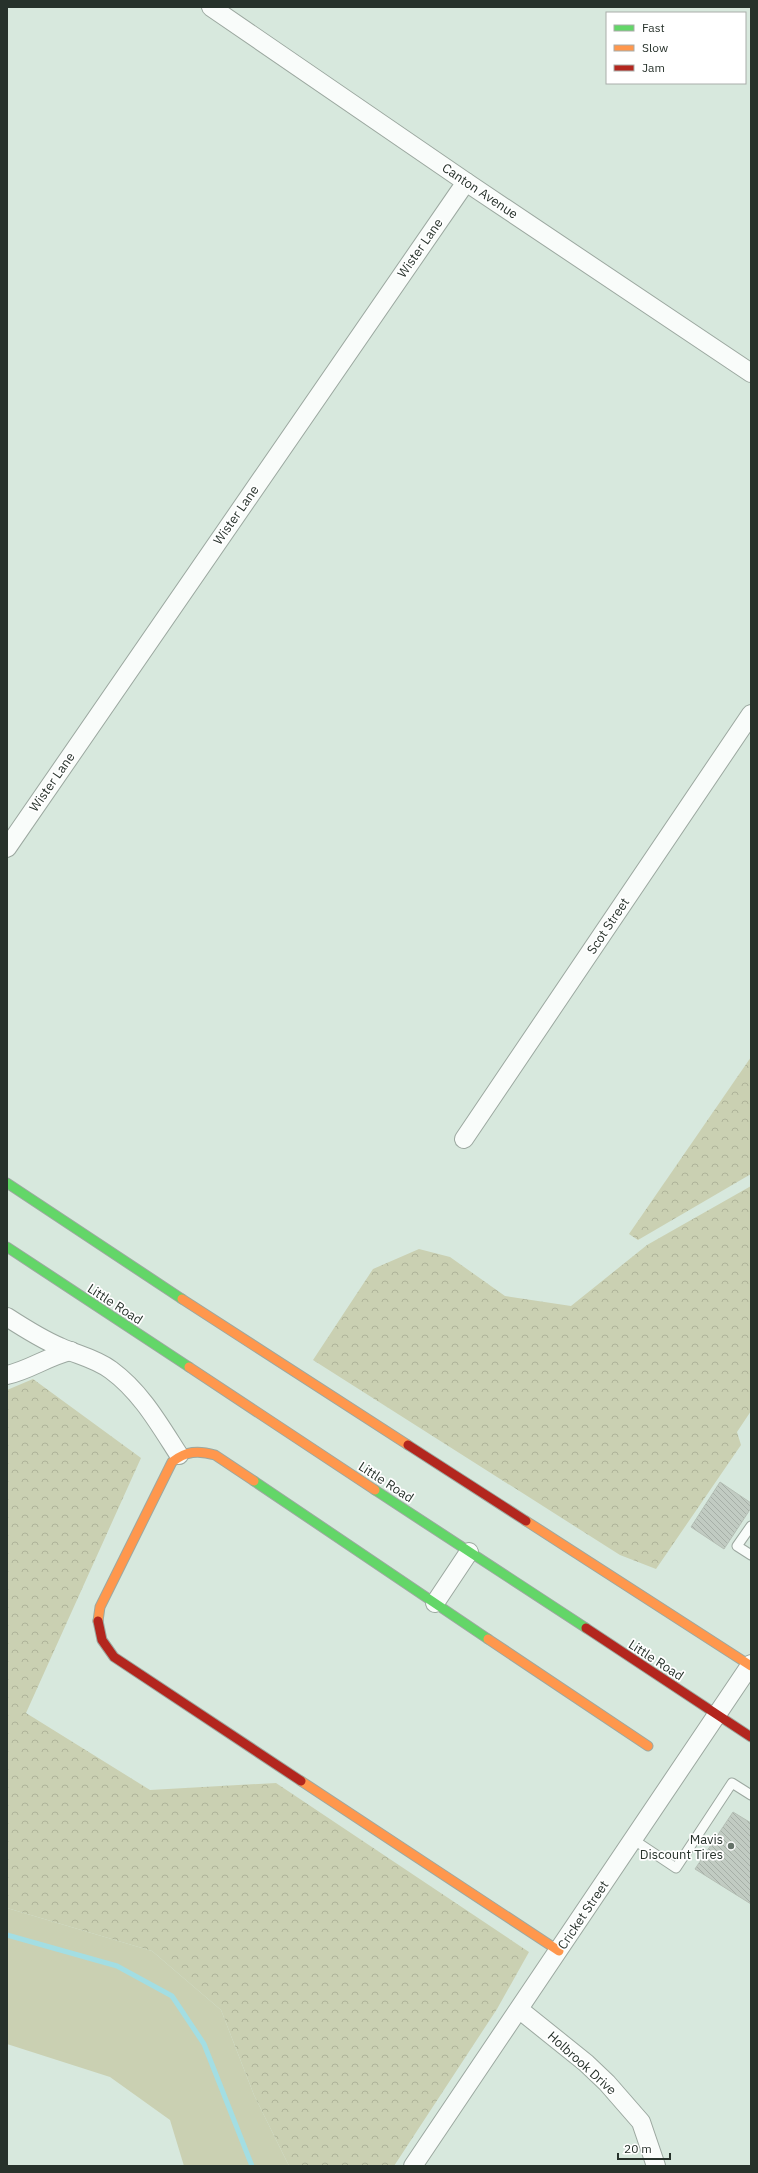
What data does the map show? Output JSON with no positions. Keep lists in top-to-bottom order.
{
  "streets": {
    "main road": ["Little Road"],
    "street": [
      "Canton Avenue",
      "Wister Lane",
      "Scot Street",
      "Cricket Street",
      "Holbrook Drive"
    ]
  },
  "crossings": [
    ["Canton Avenue", "Wister Lane"],
    ["Little Road", "Cricket Street"],
    ["Cricket Street", "Holbrook Drive"]
  ],
  "places": ["Mavis Discount Tires"],
  "legend": ["Fast", "Slow", "Jam"],
  "scale_bar": "20 m"
}
